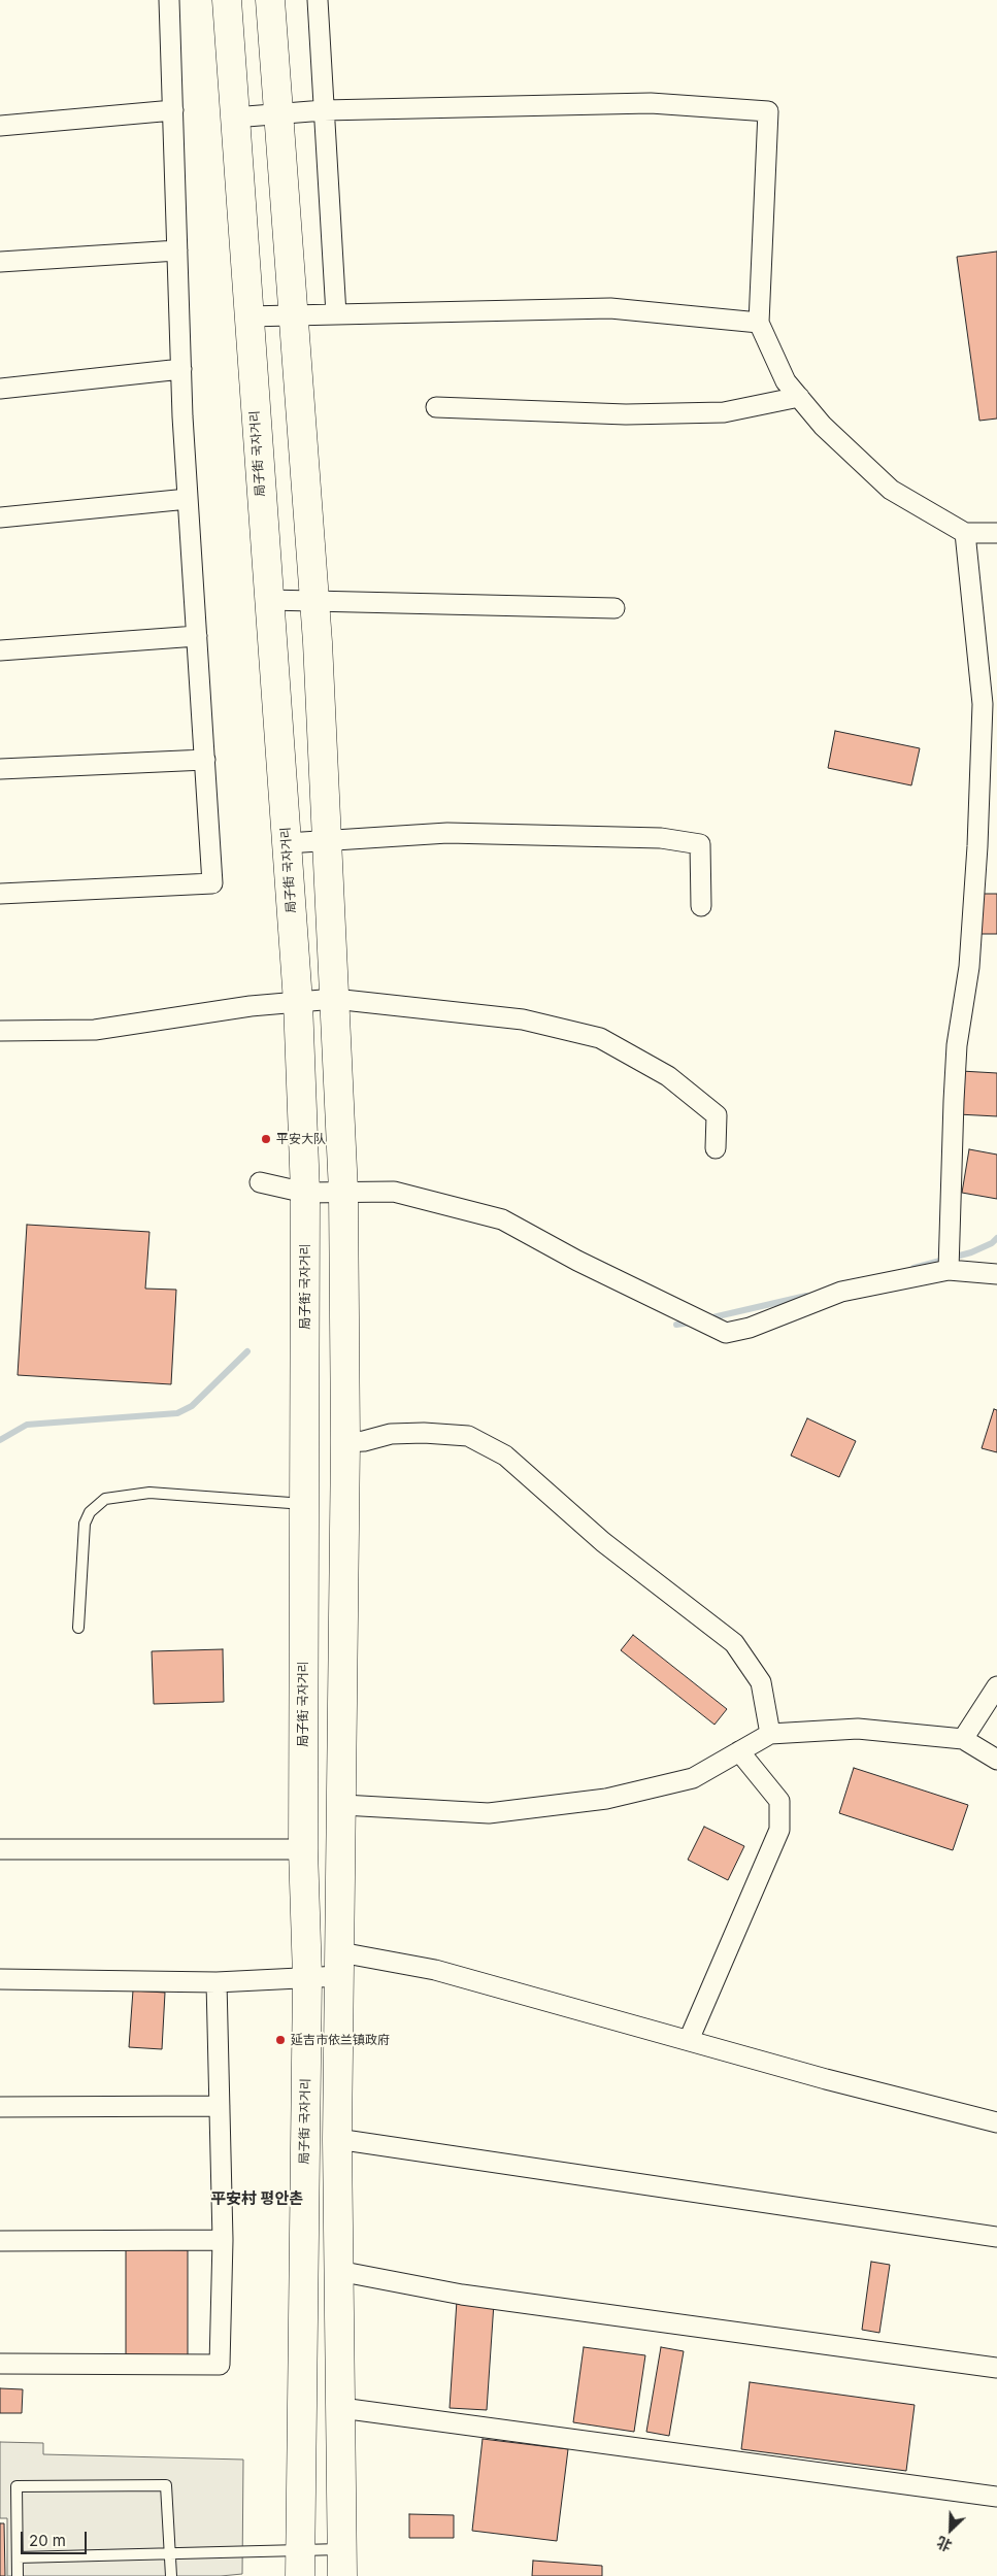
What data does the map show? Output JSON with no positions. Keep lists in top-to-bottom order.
{
  "streets": {
    "main road": ["局子街 국자거리"]
  },
  "districts": ["平安村 평안촌"],
  "places": ["平安大队", "延吉市依兰镇政府"],
  "scale_bar": "20 m",
  "north": "bottom left"
}
